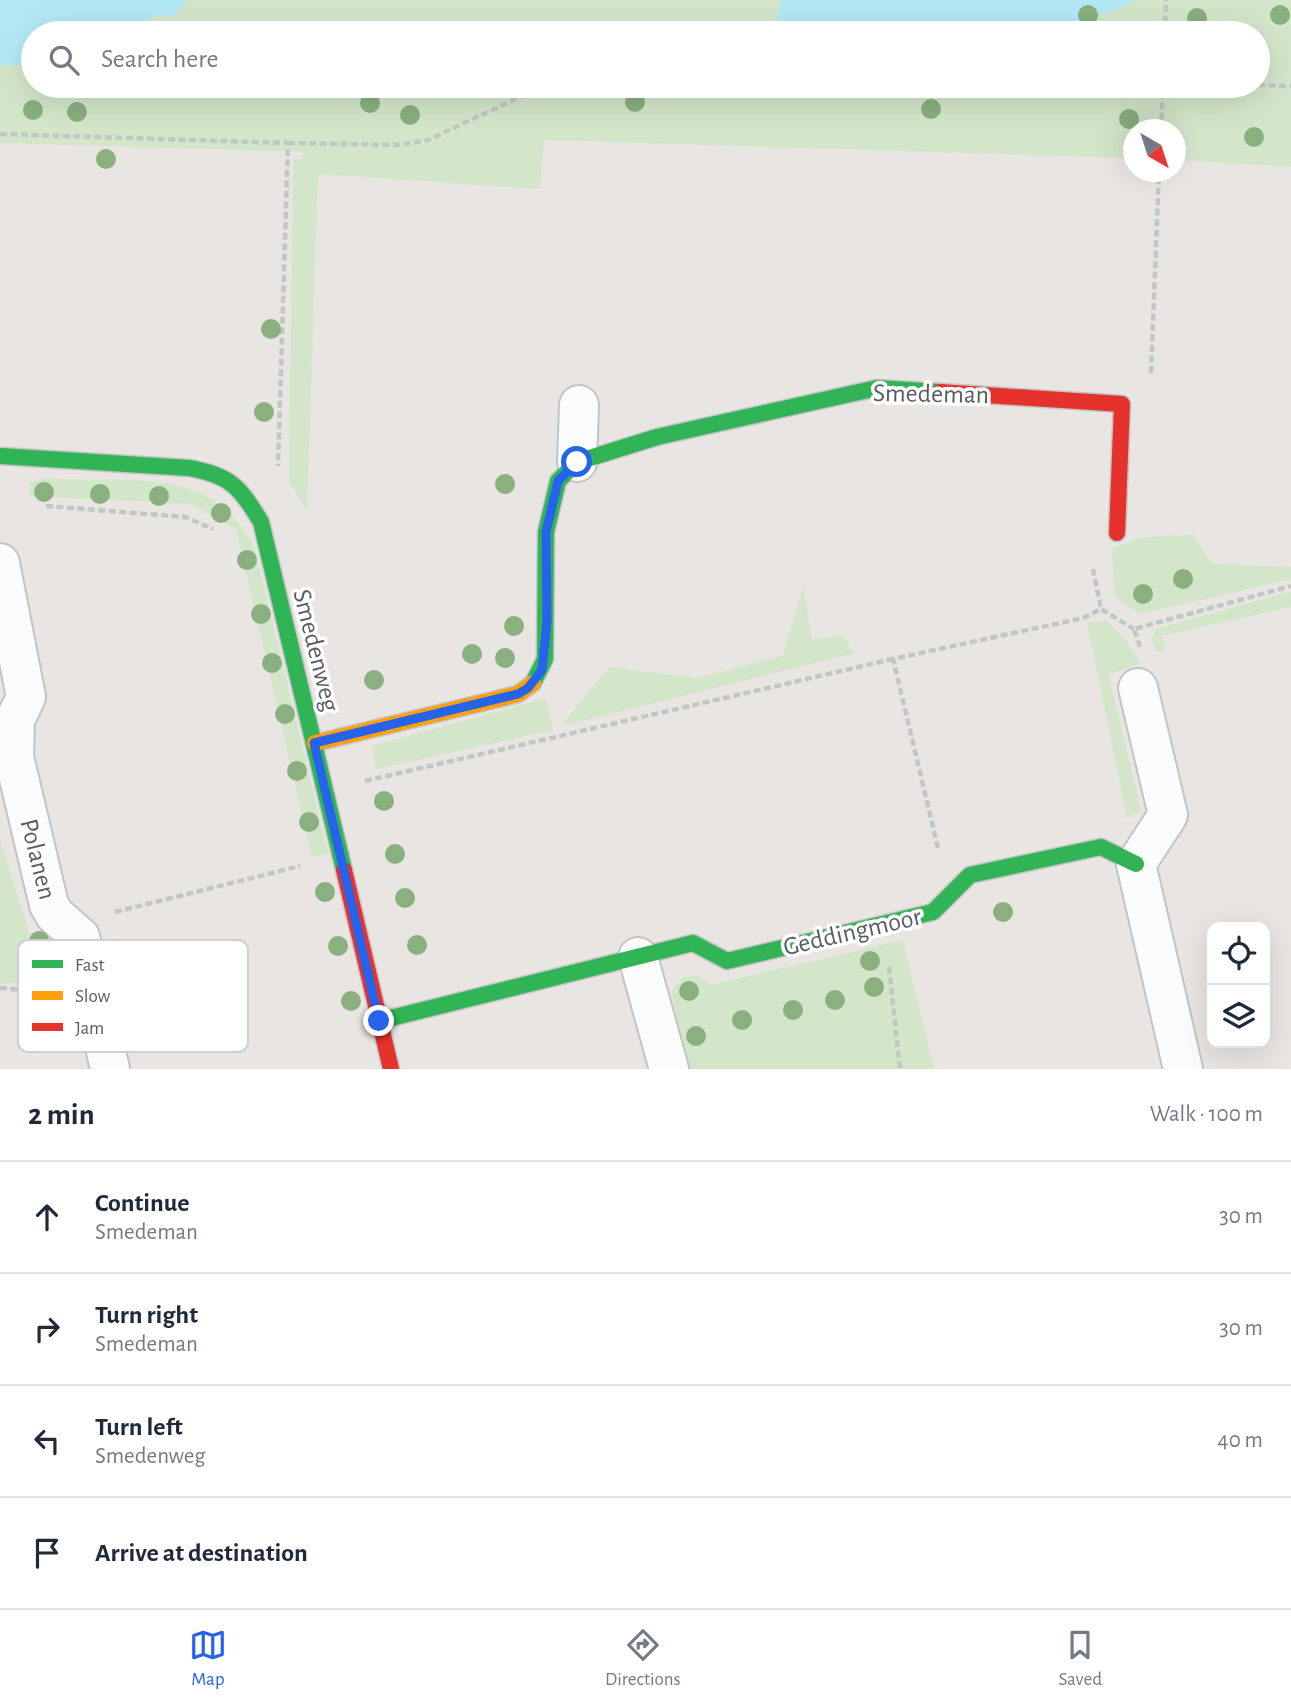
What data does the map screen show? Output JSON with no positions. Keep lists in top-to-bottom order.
{
  "streets": {
    "street": [
      "Smedeman",
      "Smedenweg",
      "Polanen",
      "Geddingmoor"
    ]
  },
  "crossings": [
    ["Smedenweg", "Geddingmoor"]
  ],
  "legend": ["Fast", "Slow", "Jam"],
  "north": "bottom right",
  "page": {
    "search": "Search here",
    "heading": ["2 min", "Walk · 100 m"],
    "list": [
      ["Continue", "Smedeman", "30 m"],
      ["Turn right", "Smedeman", "30 m"],
      ["Turn left", "Smedenweg", "40 m"],
      "Arrive at destination"
    ],
    "nav": ["Map", "Directions", "Saved"]
  }
}
